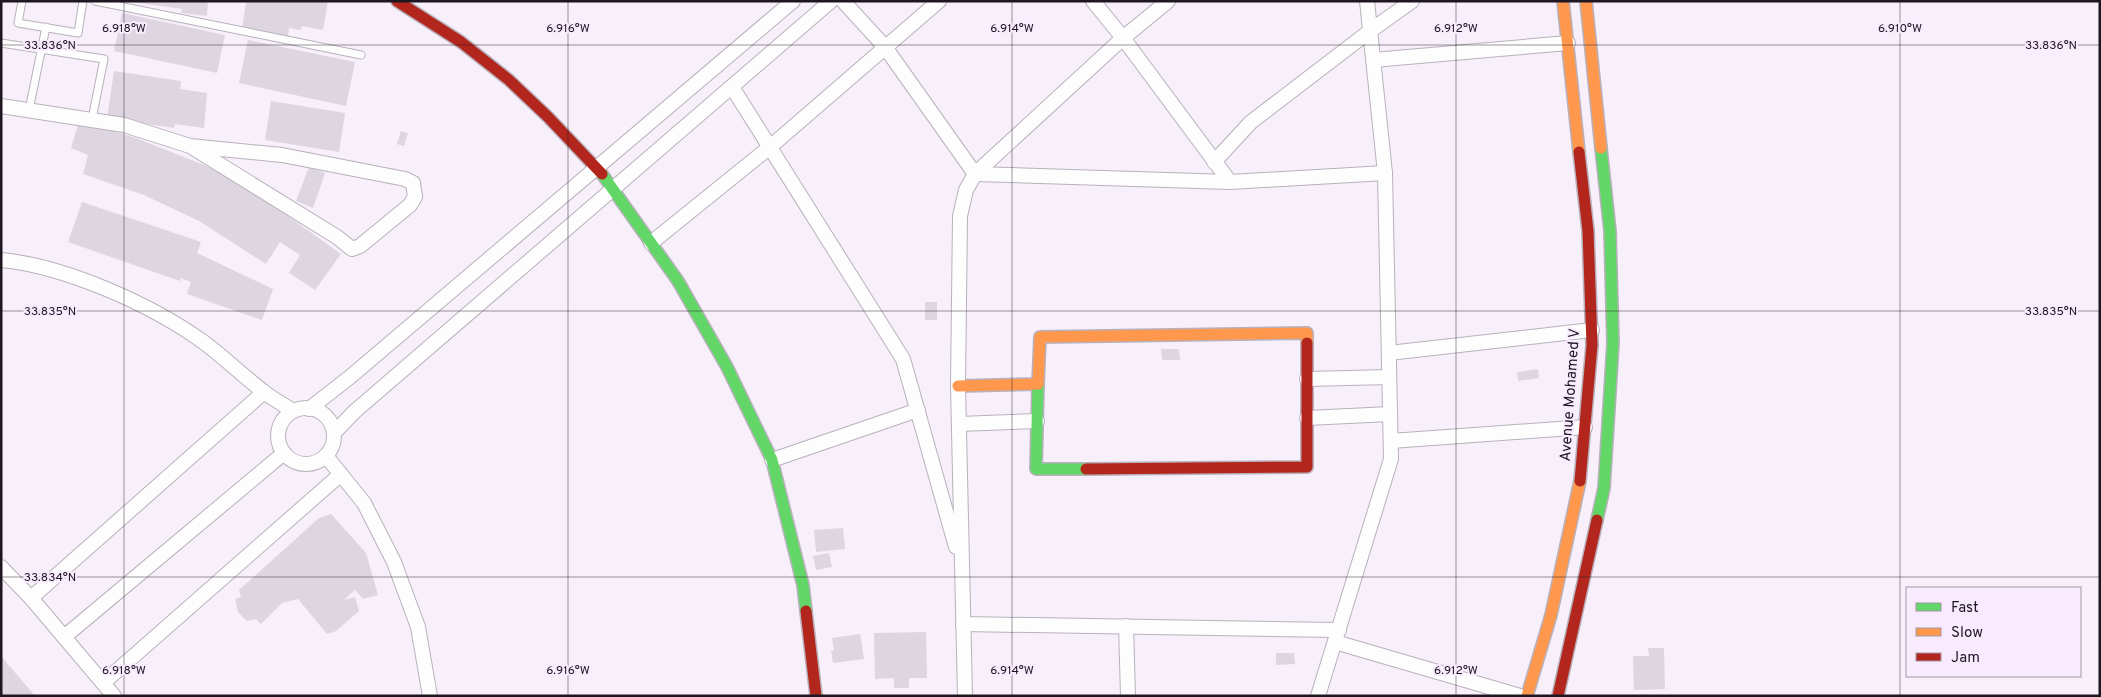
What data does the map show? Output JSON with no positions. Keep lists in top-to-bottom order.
{
  "streets": {
    "street": ["Avenue Mohamed V"]
  },
  "legend": ["Fast", "Slow", "Jam"],
  "coordinates": [
    "6.918°W",
    "6.916°W",
    "6.914°W",
    "6.912°W",
    "6.910°W",
    "33.836°N",
    "33.835°N",
    "33.834°N"
  ]
}
